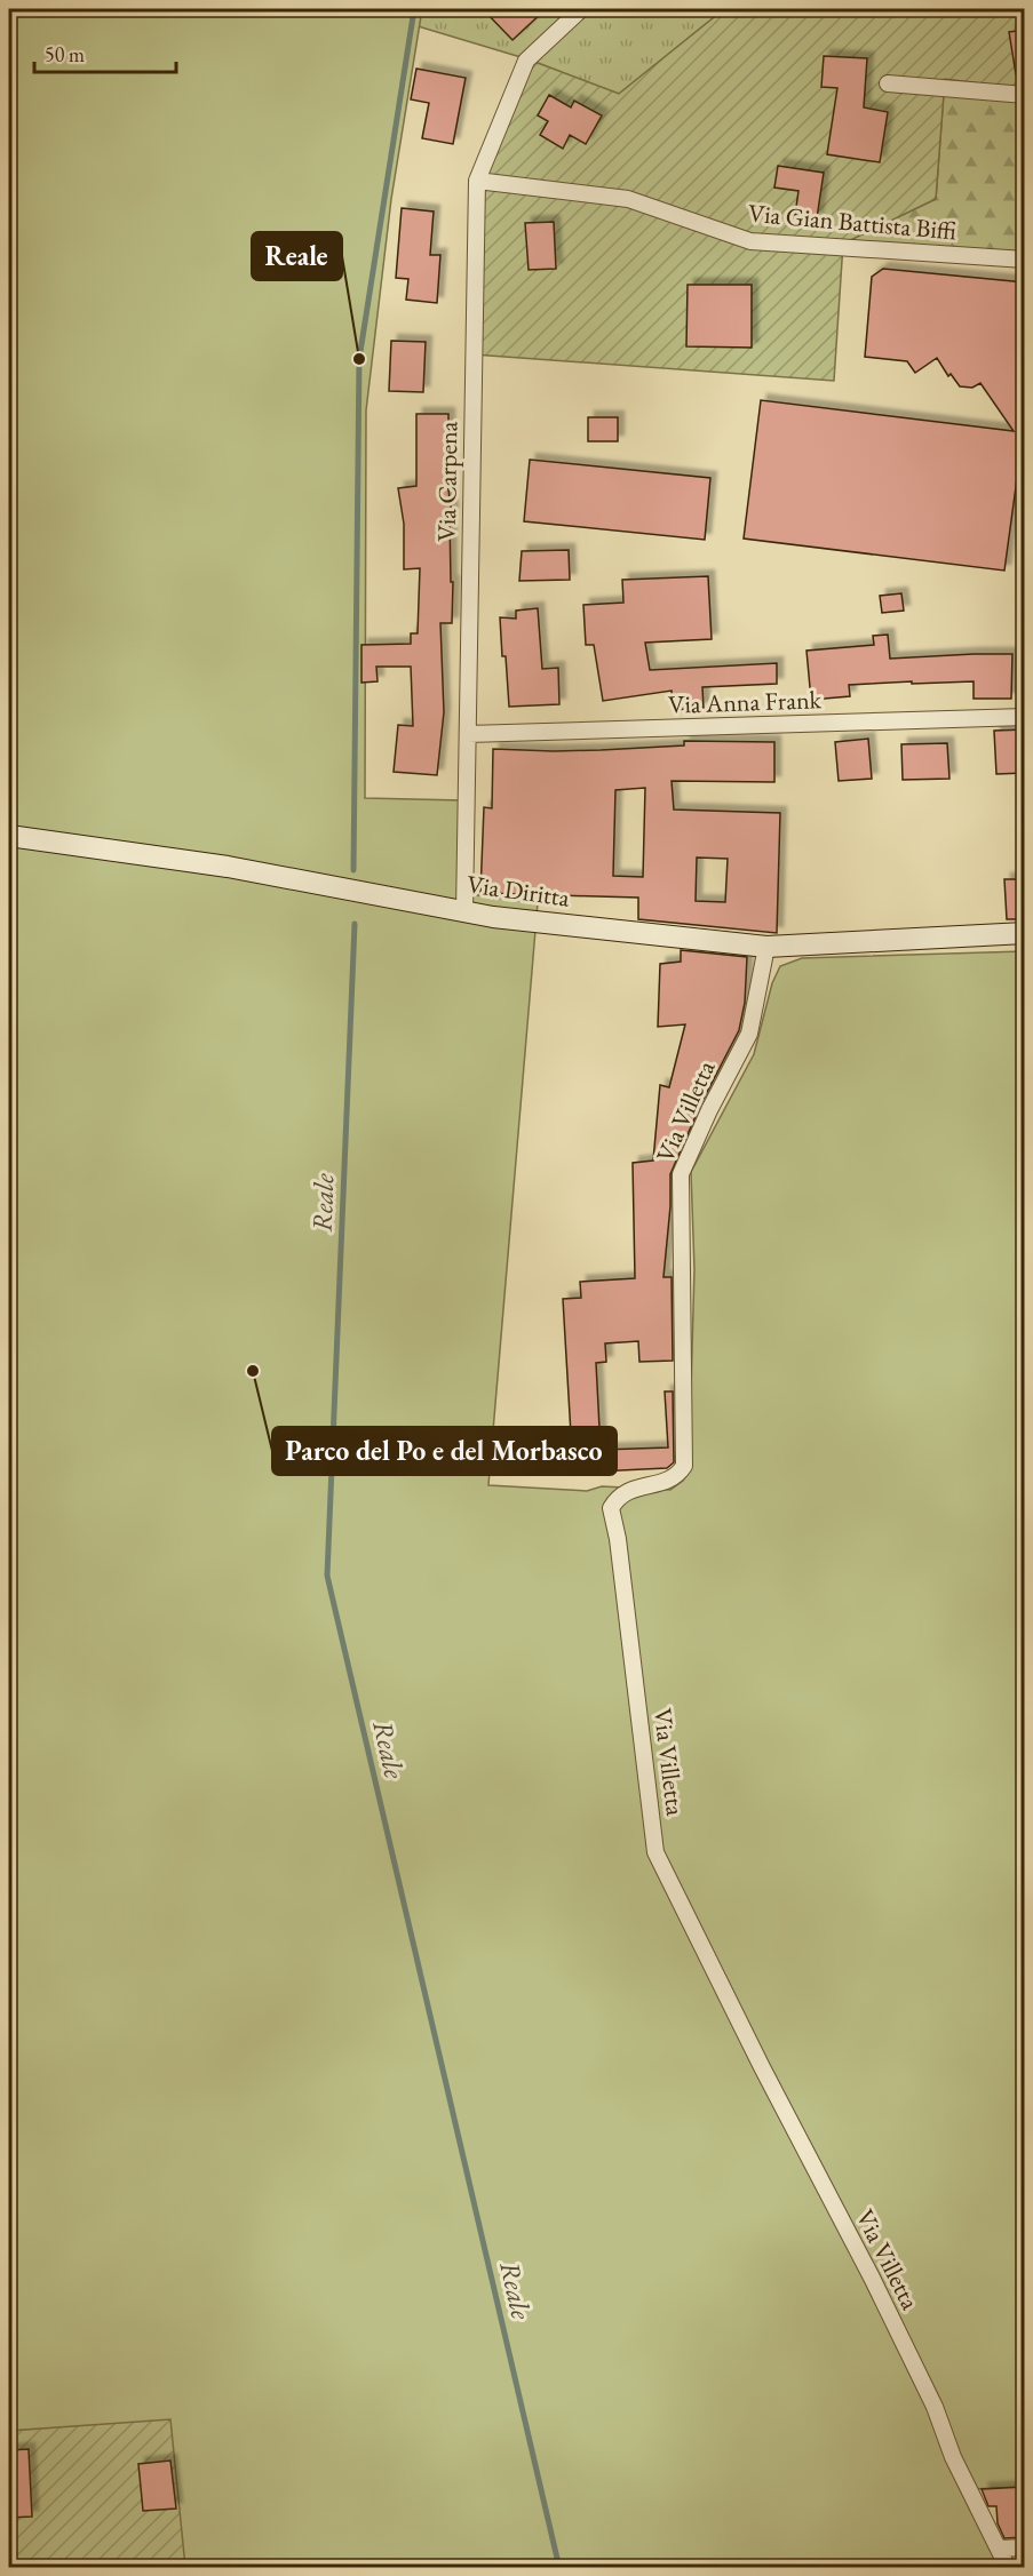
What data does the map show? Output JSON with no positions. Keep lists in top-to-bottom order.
{
  "streets": {
    "street": [
      "Via Gian Battista Biffi",
      "Via Carpena",
      "Via Anna Frank",
      "Via Diritta",
      "Via Villetta"
    ]
  },
  "crossings": [
    ["Via Gian Battista Biffi", "Via Carpena"],
    ["Via Carpena", "Via Anna Frank"],
    ["Via Carpena", "Via Diritta"],
    ["Via Diritta", "Via Villetta"]
  ],
  "water": ["Reale"],
  "places": ["Reale", "Parco del Po e del Morbasco"],
  "scale_bar": "50 m"
}
